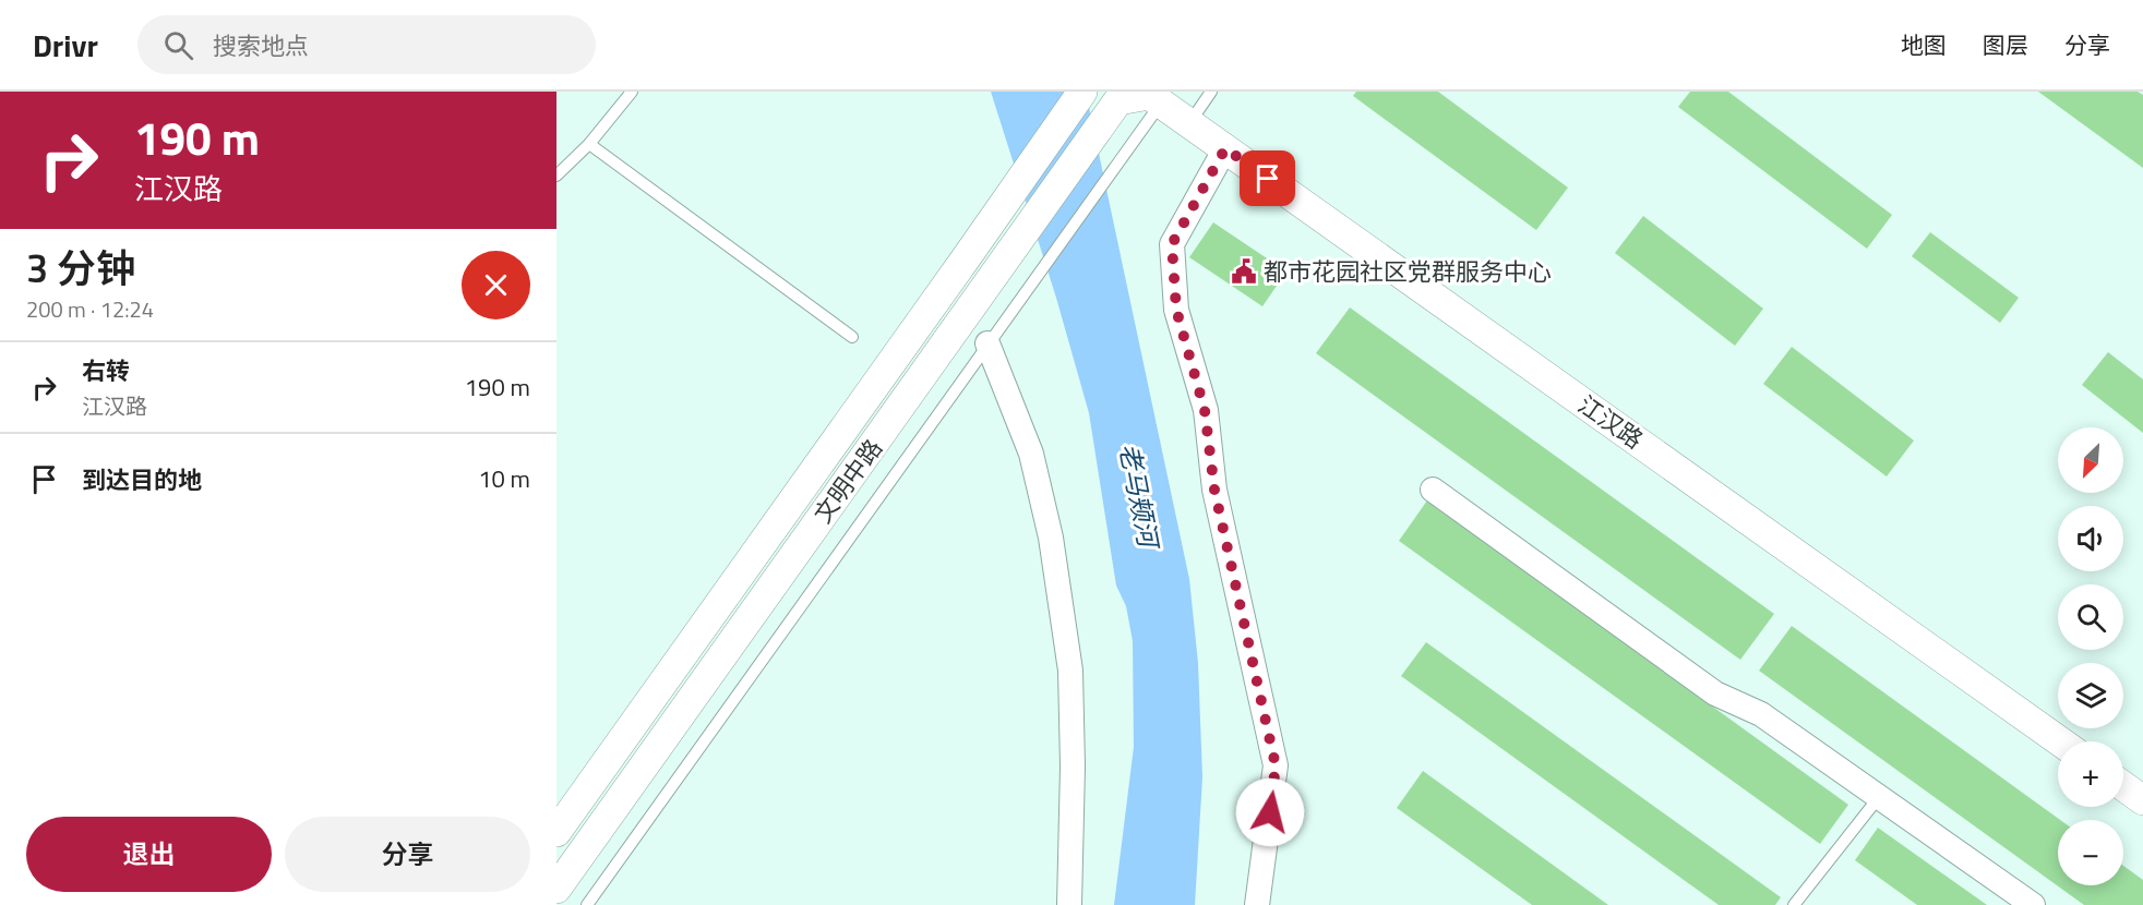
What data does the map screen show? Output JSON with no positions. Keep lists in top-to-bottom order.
{
  "streets": {
    "street": ["江汉路", "文明中路"]
  },
  "crossings": [
    ["江汉路", "文明中路"]
  ],
  "water": ["老马颊河"],
  "places": {
    "public building": ["都市花园社区党群服务中心"]
  },
  "north": "bottom left",
  "page": {
    "header": "Drivr",
    "search": "搜索地点",
    "nav": ["地图", "图层", "分享"],
    "turn": ["190 m", "江汉路"],
    "heading": ["3 分钟", "200 m · 12:24"],
    "list": [
      {
        "name": "右转",
        "note": "江汉路",
        "value": "190 m"
      },
      {
        "name": "到达目的地",
        "value": "10 m"
      }
    ],
    "map_buttons": ["+", "−"],
    "buttons": ["退出", "分享"]
  }
}
